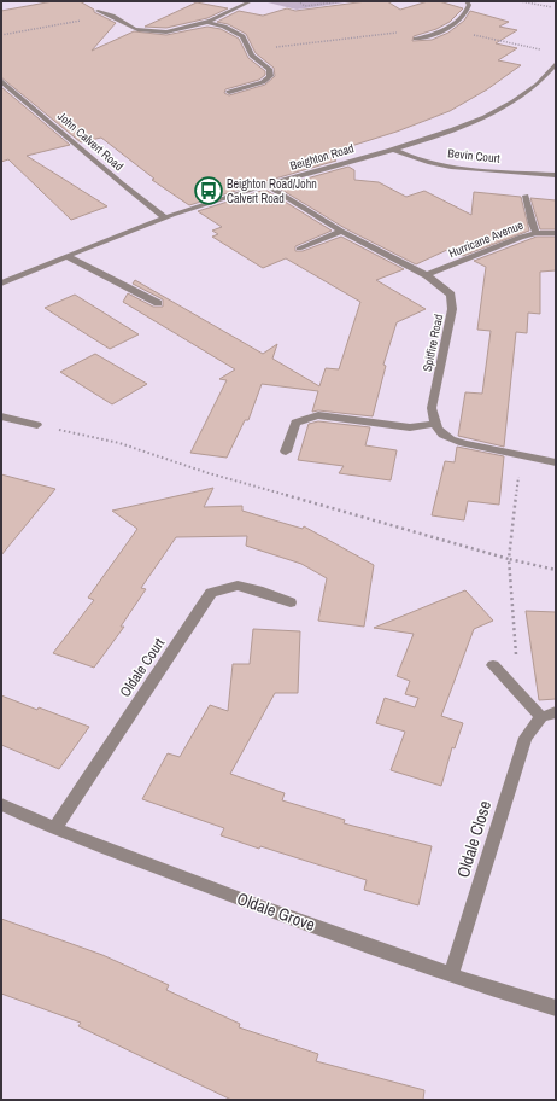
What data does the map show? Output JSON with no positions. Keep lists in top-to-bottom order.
{
  "streets": {
    "street": [
      "John Calvert Road",
      "Bevin Court",
      "Beighton Road",
      "Hurricane Avenue",
      "Spitfire Road",
      "Oldale Court",
      "Oldale Close",
      "Oldale Grove"
    ]
  },
  "crossings": [
    ["John Calvert Road", "Beighton Road"],
    ["Bevin Court", "Beighton Road"],
    ["Beighton Road", "Spitfire Road"],
    ["Hurricane Avenue", "Spitfire Road"],
    ["Oldale Court", "Oldale Grove"],
    ["Oldale Close", "Oldale Grove"]
  ],
  "places": {
    "bus stop": ["Beighton Road/John Calvert Road"]
  }
}
